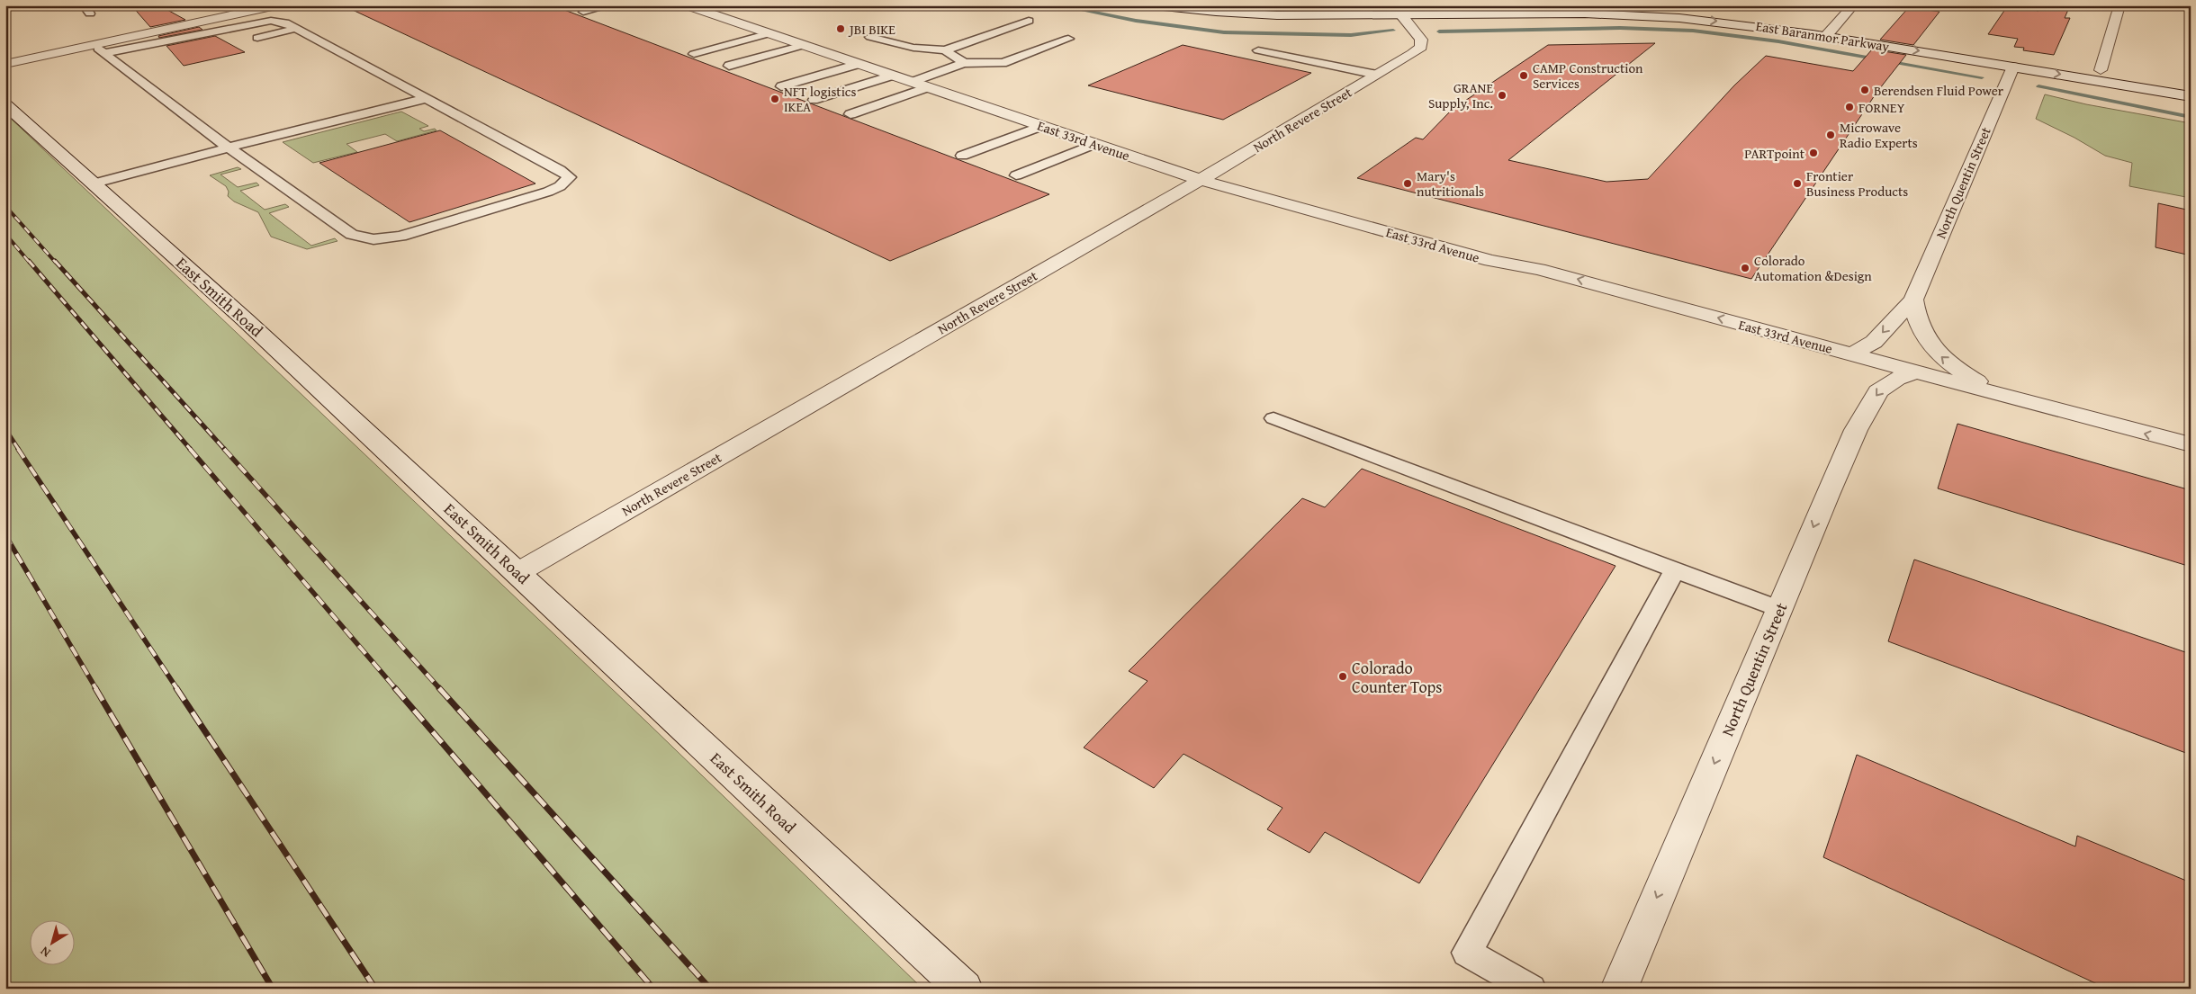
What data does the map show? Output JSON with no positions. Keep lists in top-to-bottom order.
{
  "streets": {
    "street": [
      "East Baranmor Parkway",
      "North Revere Street",
      "East 33rd Avenue",
      "North Quentin Street",
      "East Smith Road"
    ]
  },
  "crossings": [
    ["East Baranmor Parkway", "North Revere Street"],
    ["East Baranmor Parkway", "North Quentin Street"],
    ["North Revere Street", "East 33rd Avenue"],
    ["North Revere Street", "East Smith Road"],
    ["East 33rd Avenue", "North Quentin Street"]
  ],
  "one_way": ["East 33rd Avenue", "North Quentin Street"],
  "places": [
    "JBI BIKE",
    "CAMP Construction Services",
    "Berendsen Fluid Power",
    "GRANE Supply, Inc.",
    "NFT logistics IKEA",
    "FORNEY",
    "Microwave Radio Experts",
    "PARTpoint",
    "Mary's nutritionals",
    "Frontier Business Products",
    "Colorado Automation &Design",
    "Colorado Counter Tops"
  ],
  "north": "bottom left"
}
